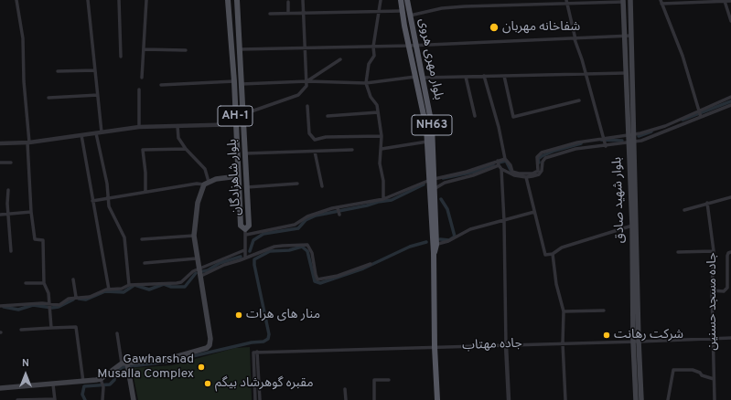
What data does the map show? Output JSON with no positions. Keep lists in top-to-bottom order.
{
  "streets": {
    "highway": ["بلوار مهری هروی", "NH63"],
    "main road": ["AH-1", "بلوار شاهزادگان", "بلوار شهید صادق"],
    "street": ["جاده مسجد حسنین", "جاده مهتاب"]
  },
  "crossings": [
    ["بلوار مهری هروی", "جاده مهتاب"],
    ["بلوار شهید صادق", "جاده مهتاب"],
    ["جاده مسجد حسنین", "جاده مهتاب"]
  ],
  "places": [
    "شفاخانه مهربان",
    "منار های هرات",
    "شرکت رهانت",
    "Gawharshad Musalla Complex",
    "مقبره گوهرشاد بیگم"
  ],
  "north": "top"
}
